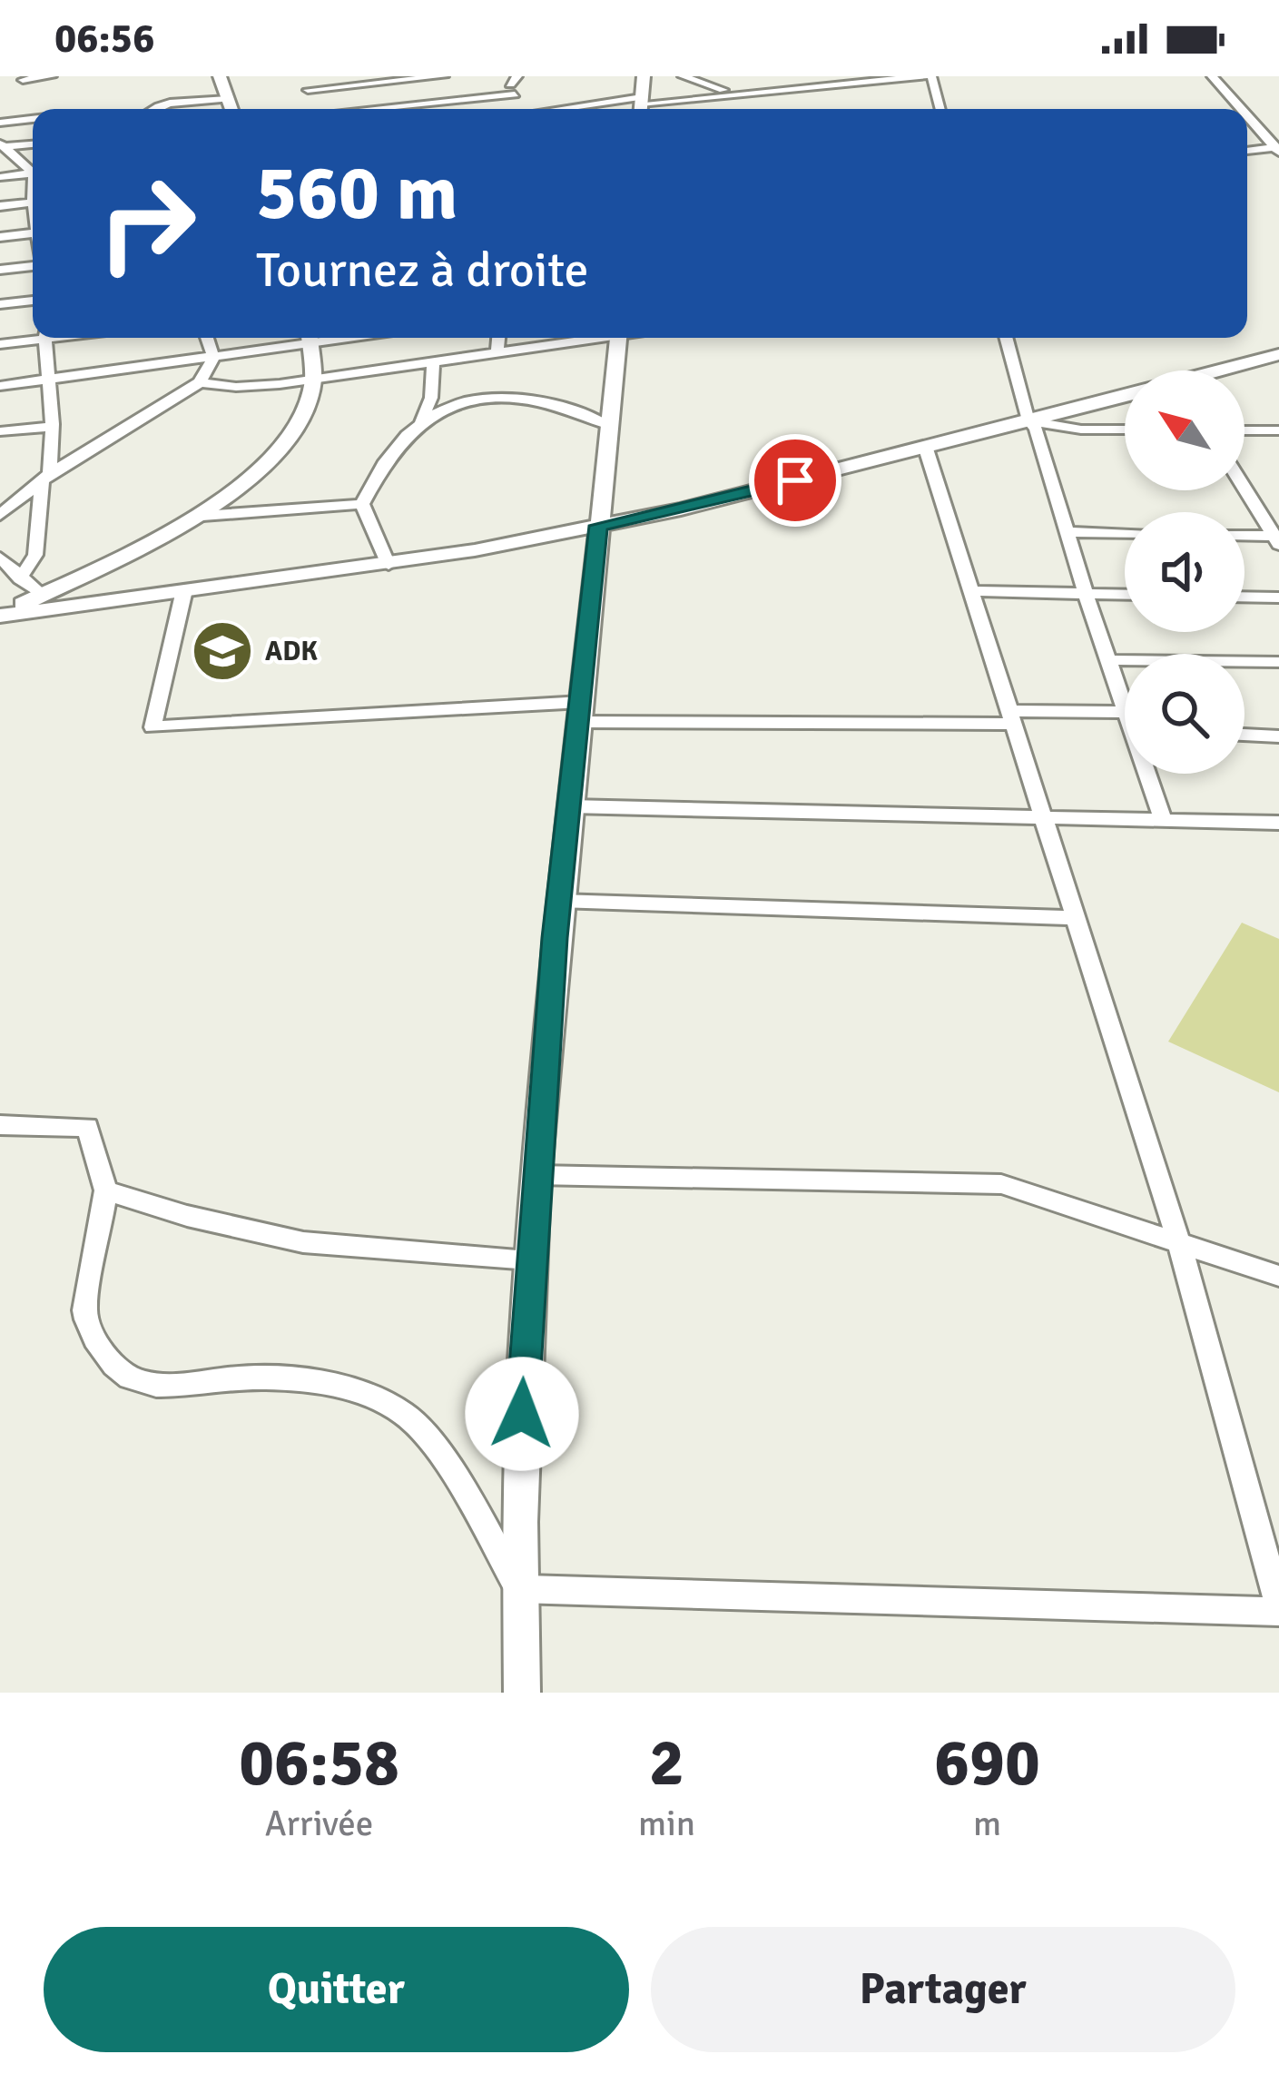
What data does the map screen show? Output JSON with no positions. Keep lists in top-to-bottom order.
{
  "places": {
    "school or university": ["ADK"]
  },
  "north": "top left",
  "page": {
    "status": "06:56",
    "turn": ["560 m", "Tournez à droite"],
    "eta": [
      "06:58",
      "Arrivée",
      "2",
      "min",
      "690",
      "m"
    ],
    "buttons": ["Quitter", "Partager"]
  }
}
